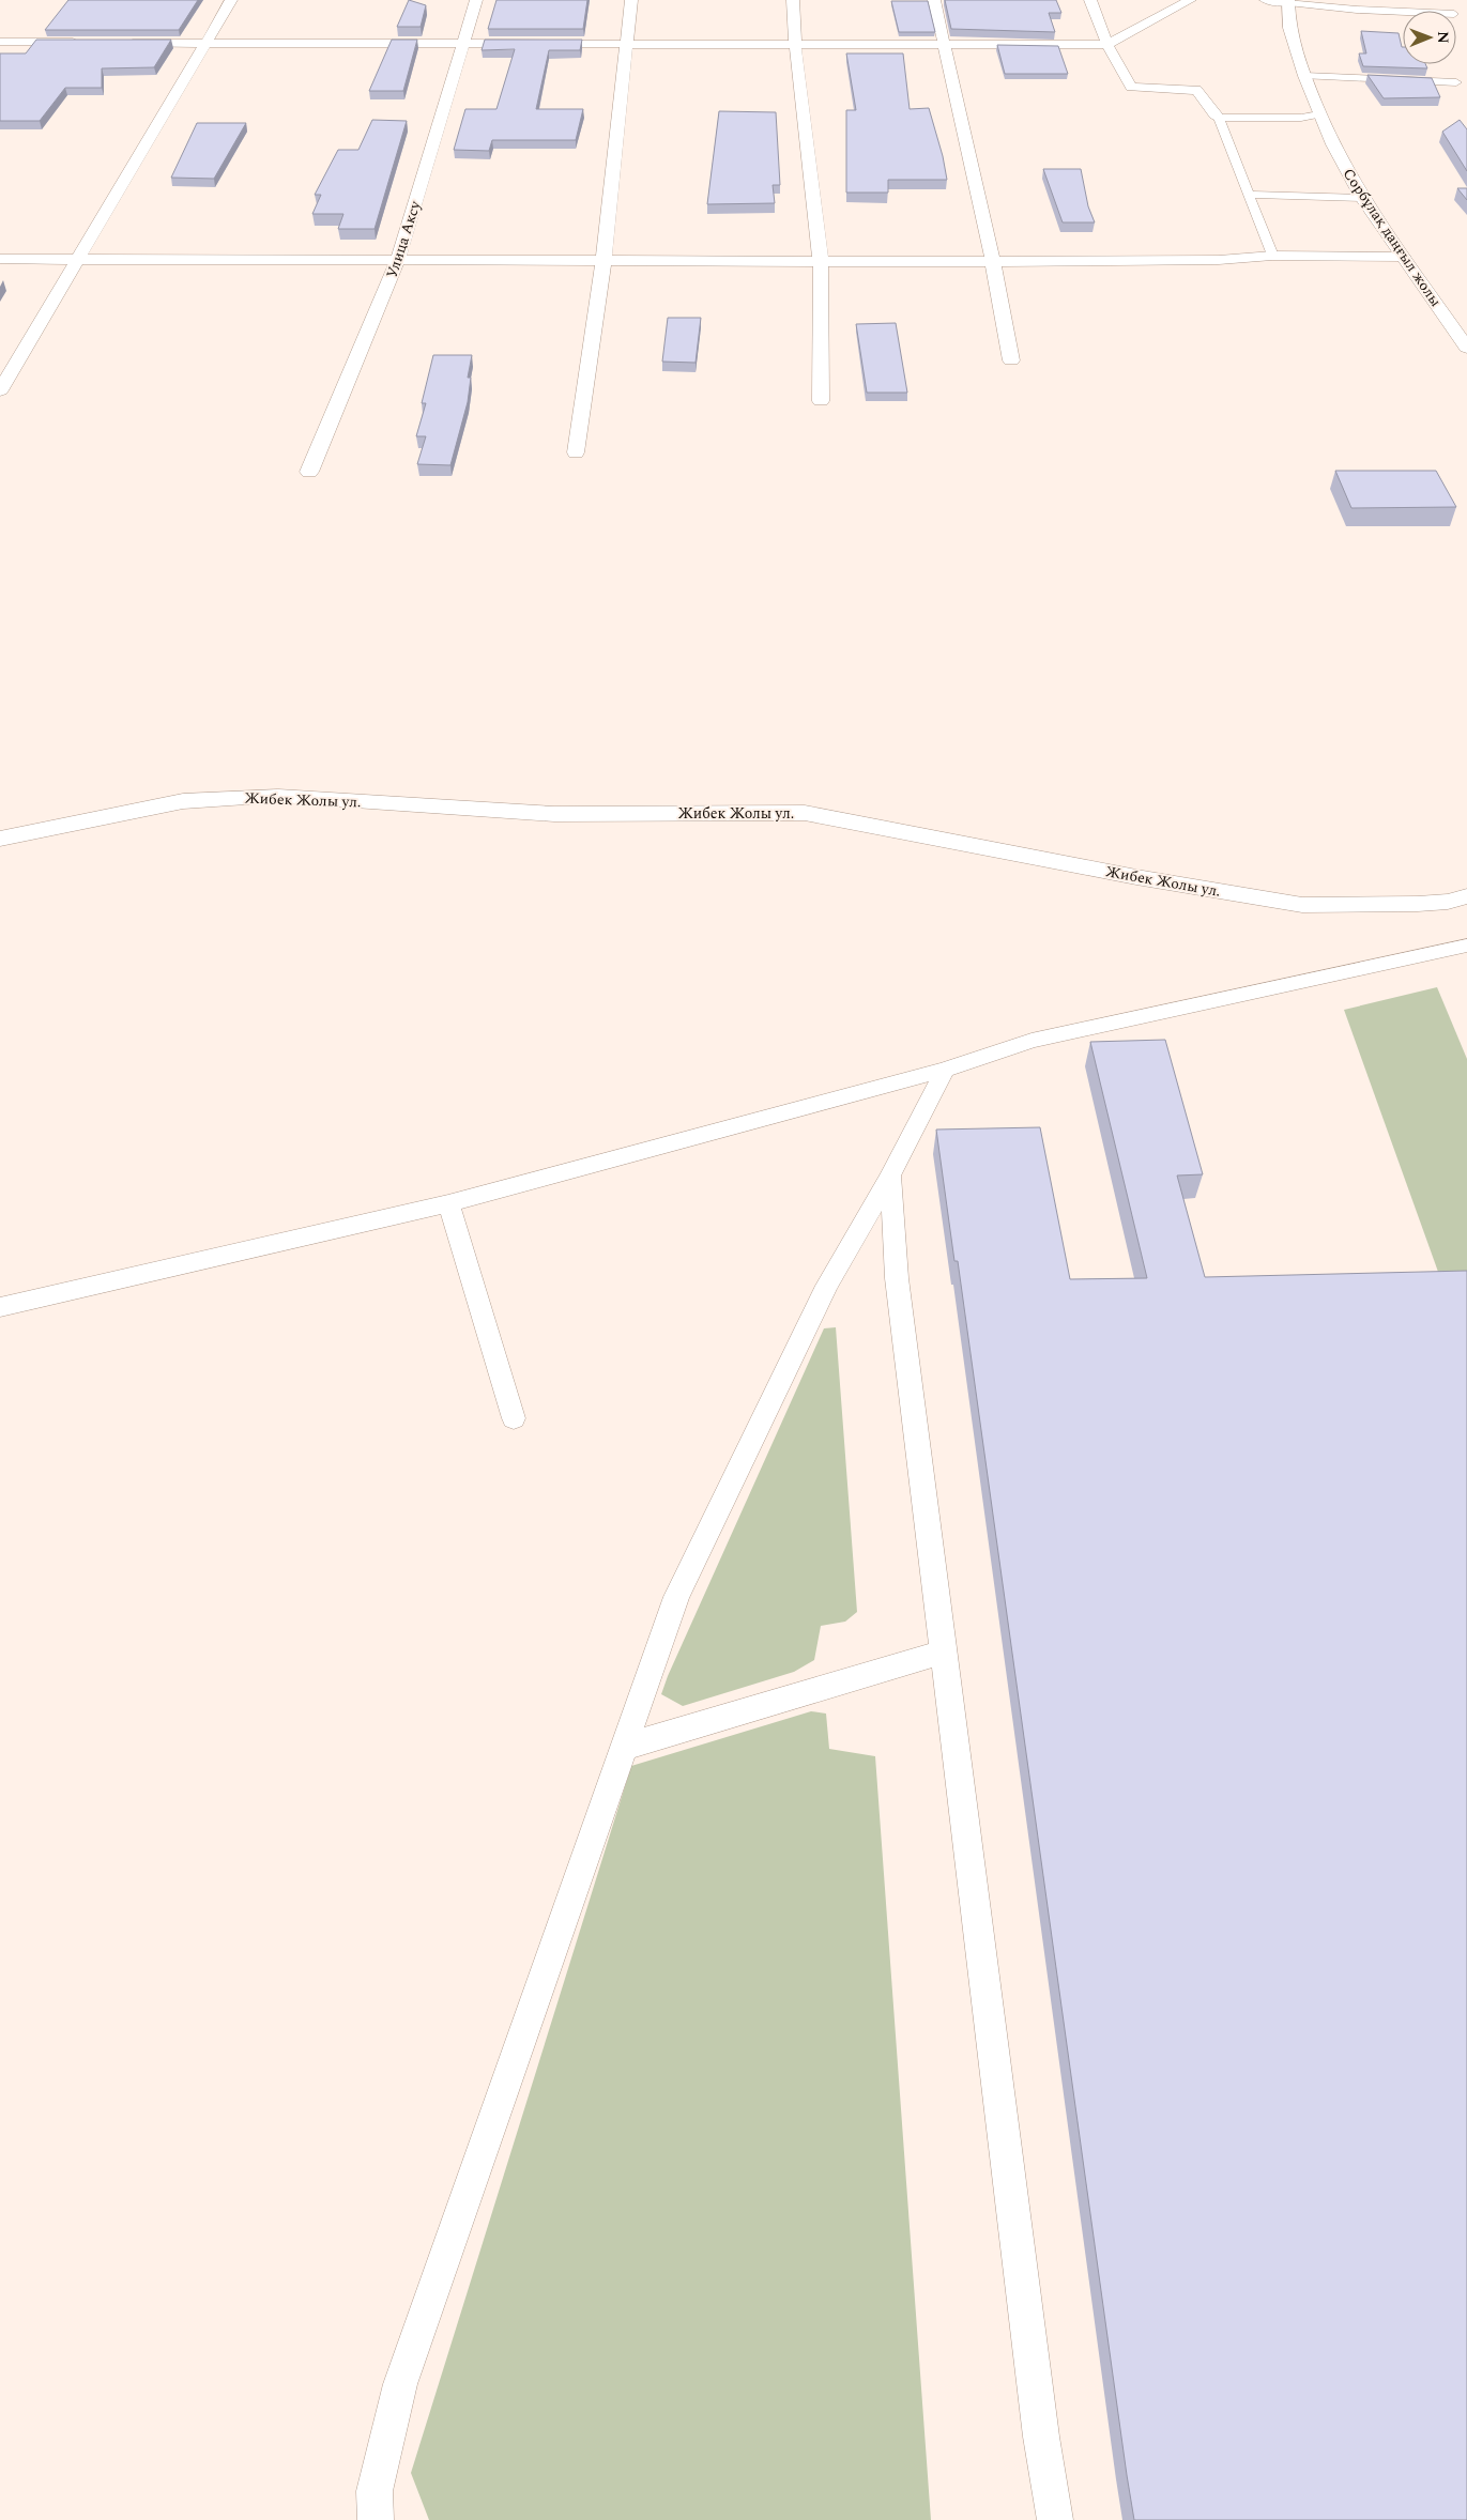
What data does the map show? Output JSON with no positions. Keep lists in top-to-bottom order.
{
  "streets": {
    "street": ["Сорбұлақ даңғыл жолы", "Улица Аксу", "Жибек Жолы ул."]
  },
  "north": "right"
}
